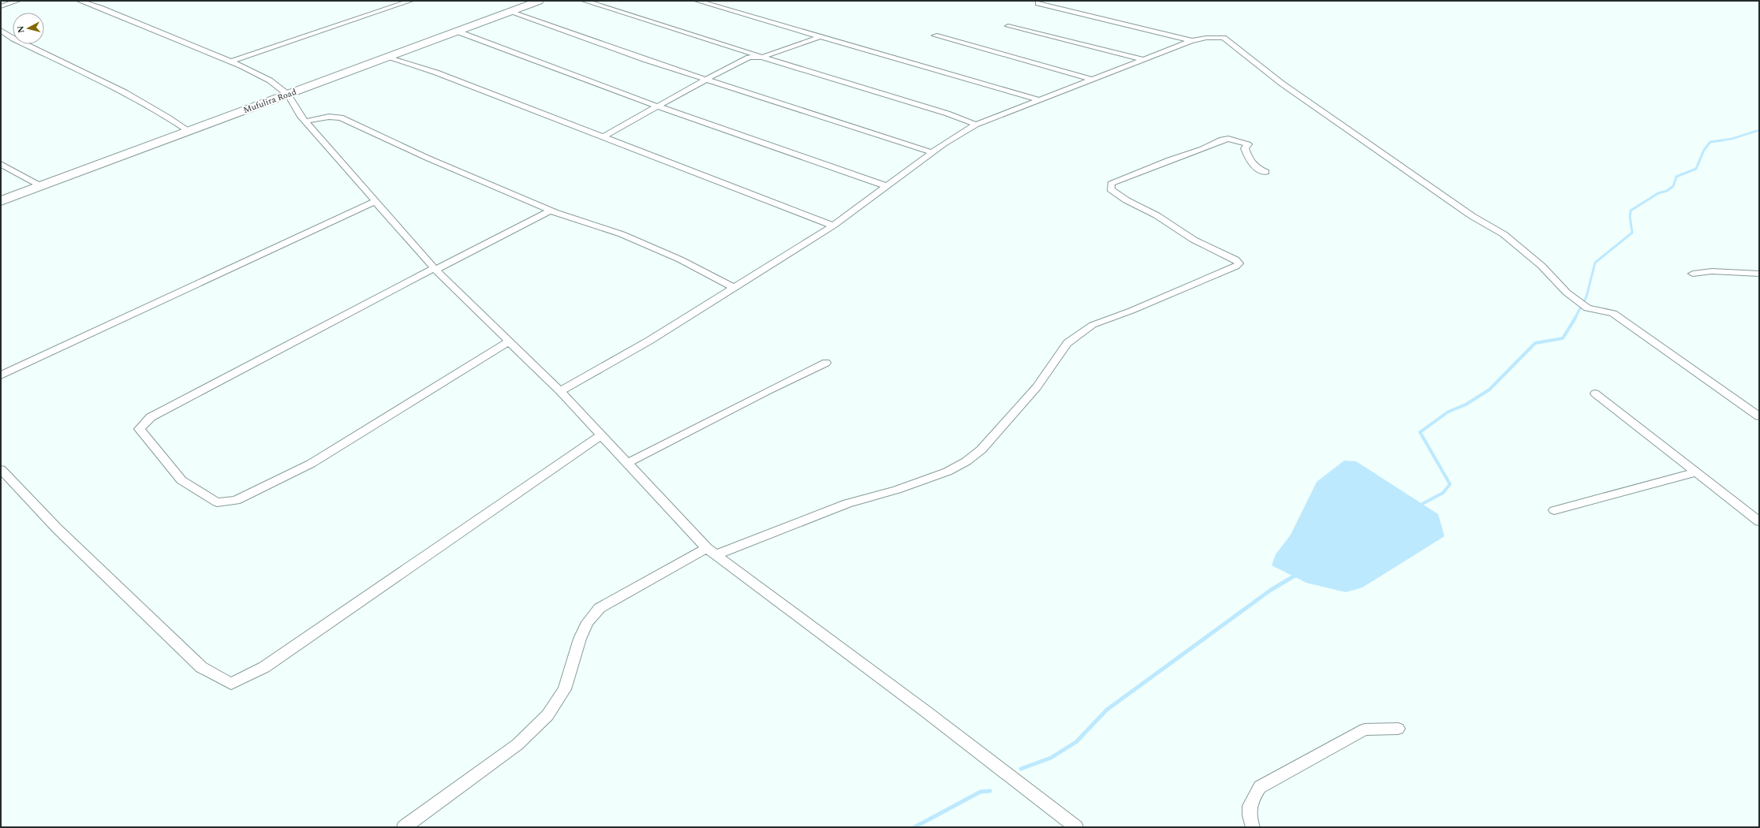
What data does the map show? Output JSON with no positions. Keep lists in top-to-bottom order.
{
  "streets": {
    "main road": ["Mufulira Road"]
  },
  "north": "left"
}
